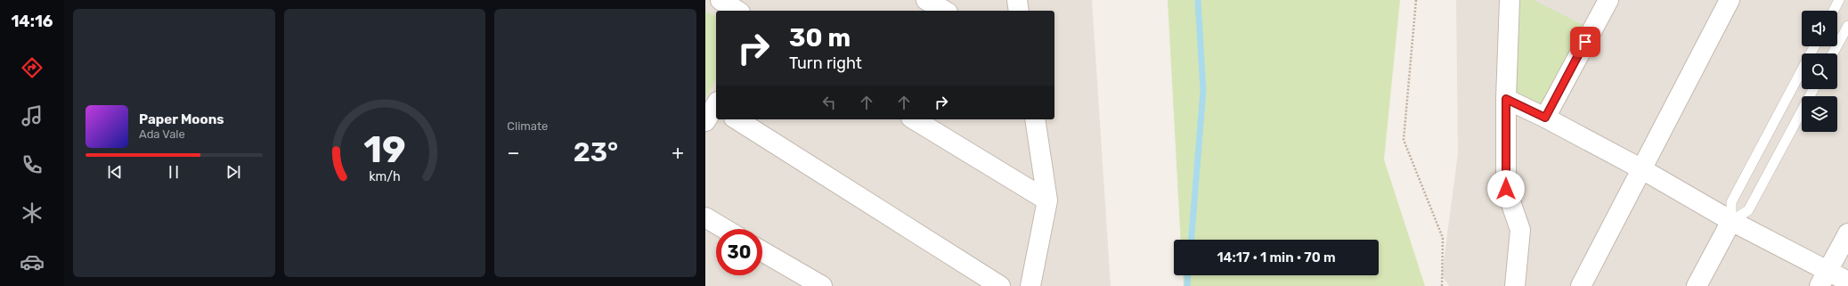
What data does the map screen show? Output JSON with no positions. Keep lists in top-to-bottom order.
{
  "page": {
    "tabs": "14:16",
    "tile": "Climate",
    "turn": ["30 m", "Turn right"],
    "song": ["Paper Moons", "Ada Vale"],
    "heat": ["−", "23°", "+"],
    "limit": "30",
    "trip": "14:17 · 1 min · 70 m",
    "gauge": ["19", "km/h"]
  }
}
